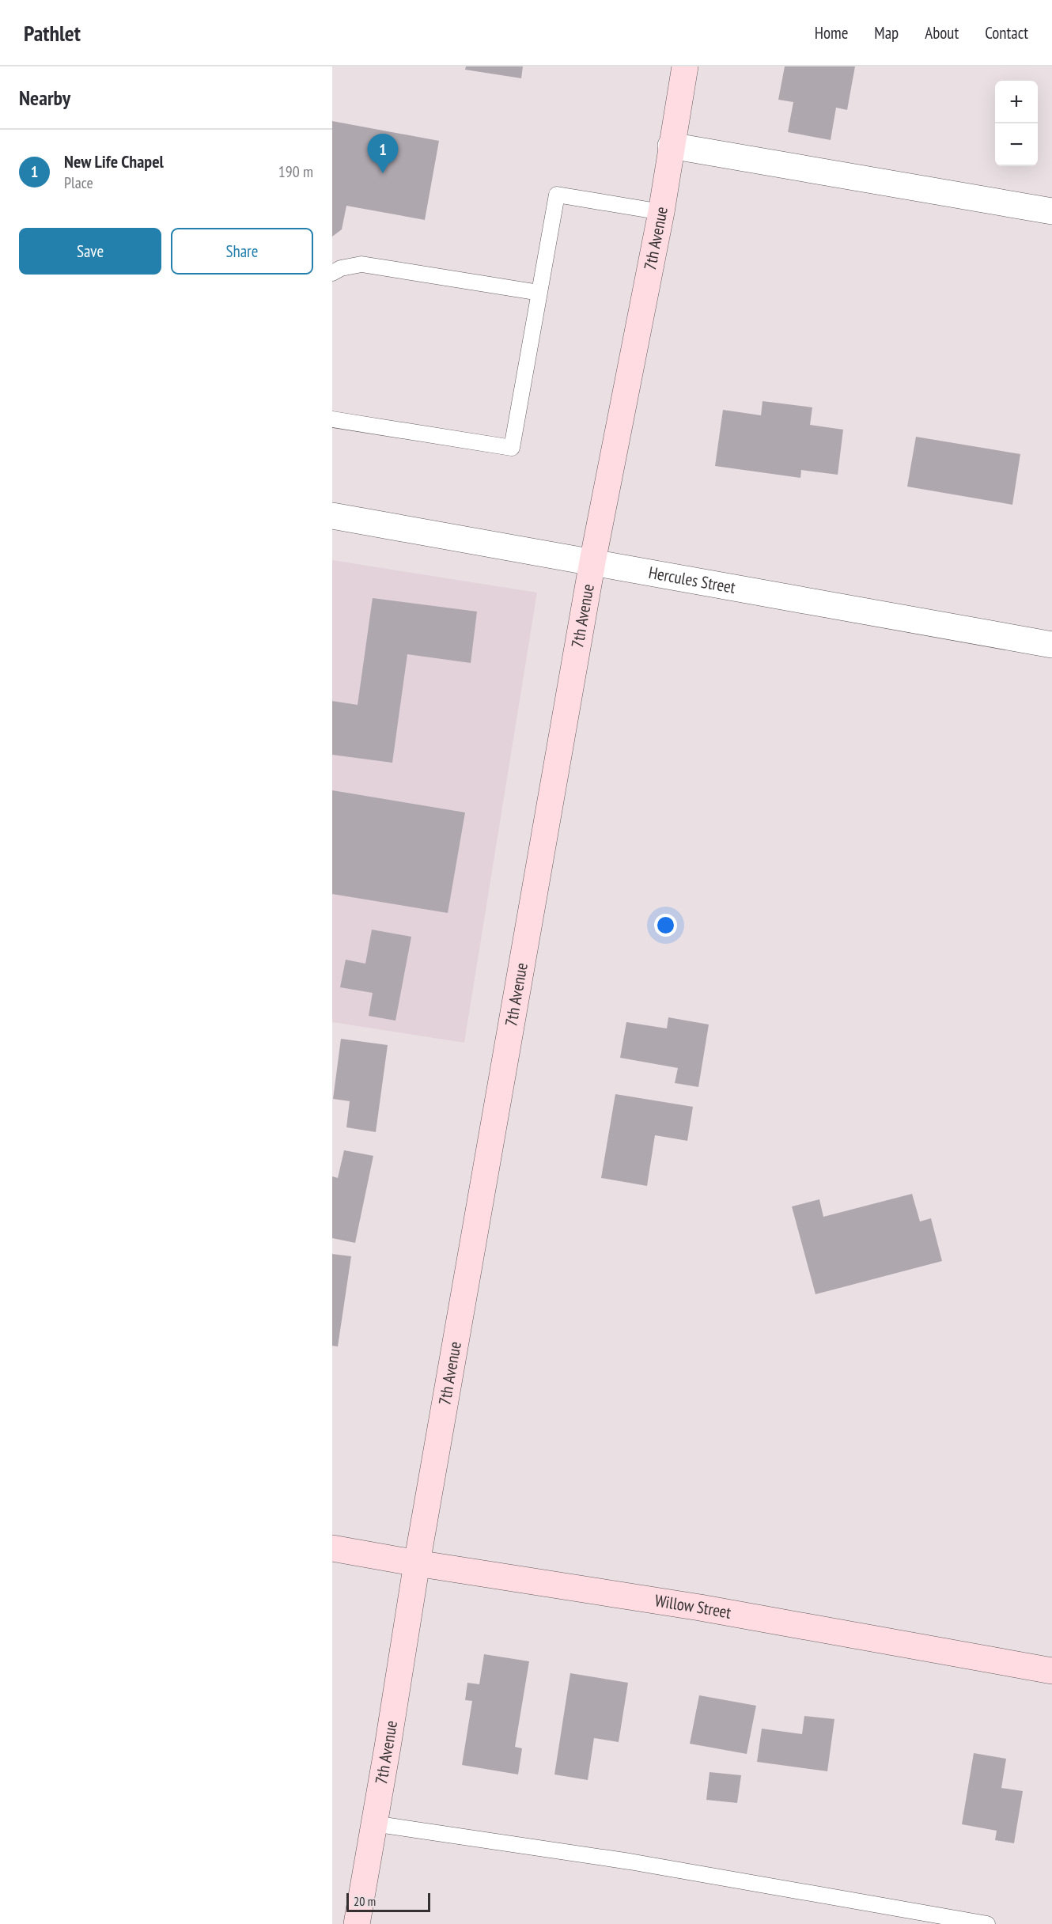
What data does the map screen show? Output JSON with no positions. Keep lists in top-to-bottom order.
{
  "streets": {
    "street": ["7th Avenue", "Hercules Street", "Willow Street"]
  },
  "crossings": [
    ["7th Avenue", "Hercules Street"],
    ["7th Avenue", "Willow Street"]
  ],
  "scale_bar": "20 m",
  "page": {
    "header": "Pathlet",
    "nav": [
      "Home",
      "Map",
      "About",
      "Contact"
    ],
    "heading": "Nearby",
    "map_buttons": ["+", "−"],
    "list": [
      {
        "mark": "1",
        "name": "New Life Chapel",
        "note": "Place",
        "value": "190 m"
      }
    ],
    "pins": "1",
    "buttons": ["Save", "Share"],
    "scale": "20 m"
  }
}
